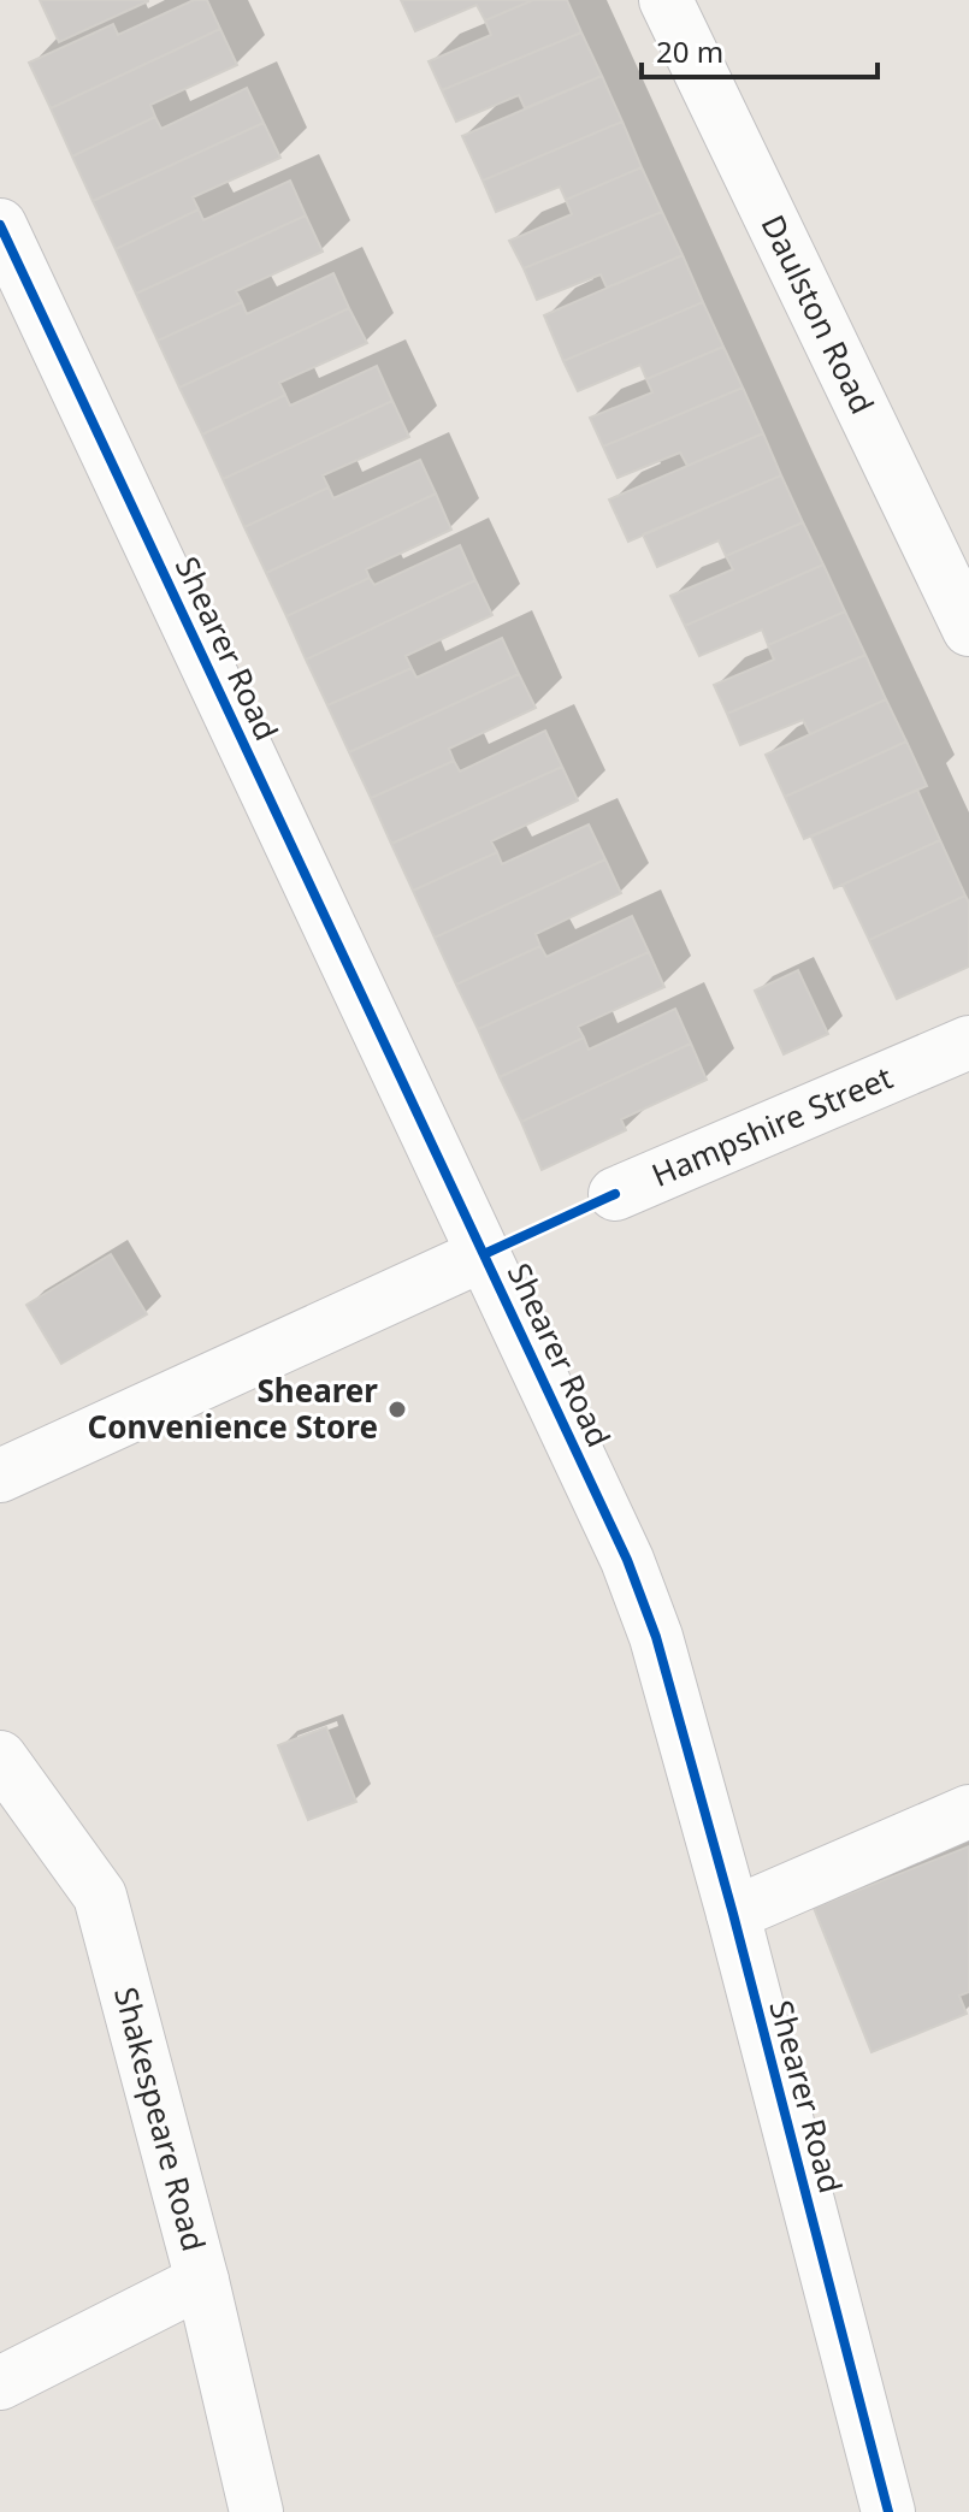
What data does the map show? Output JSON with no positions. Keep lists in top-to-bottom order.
{
  "streets": {
    "street": [
      "Daulston Road",
      "Shearer Road",
      "Hampshire Street",
      "Shakespeare Road"
    ]
  },
  "places": ["Shearer Convenience Store"],
  "scale_bar": "20 m"
}
